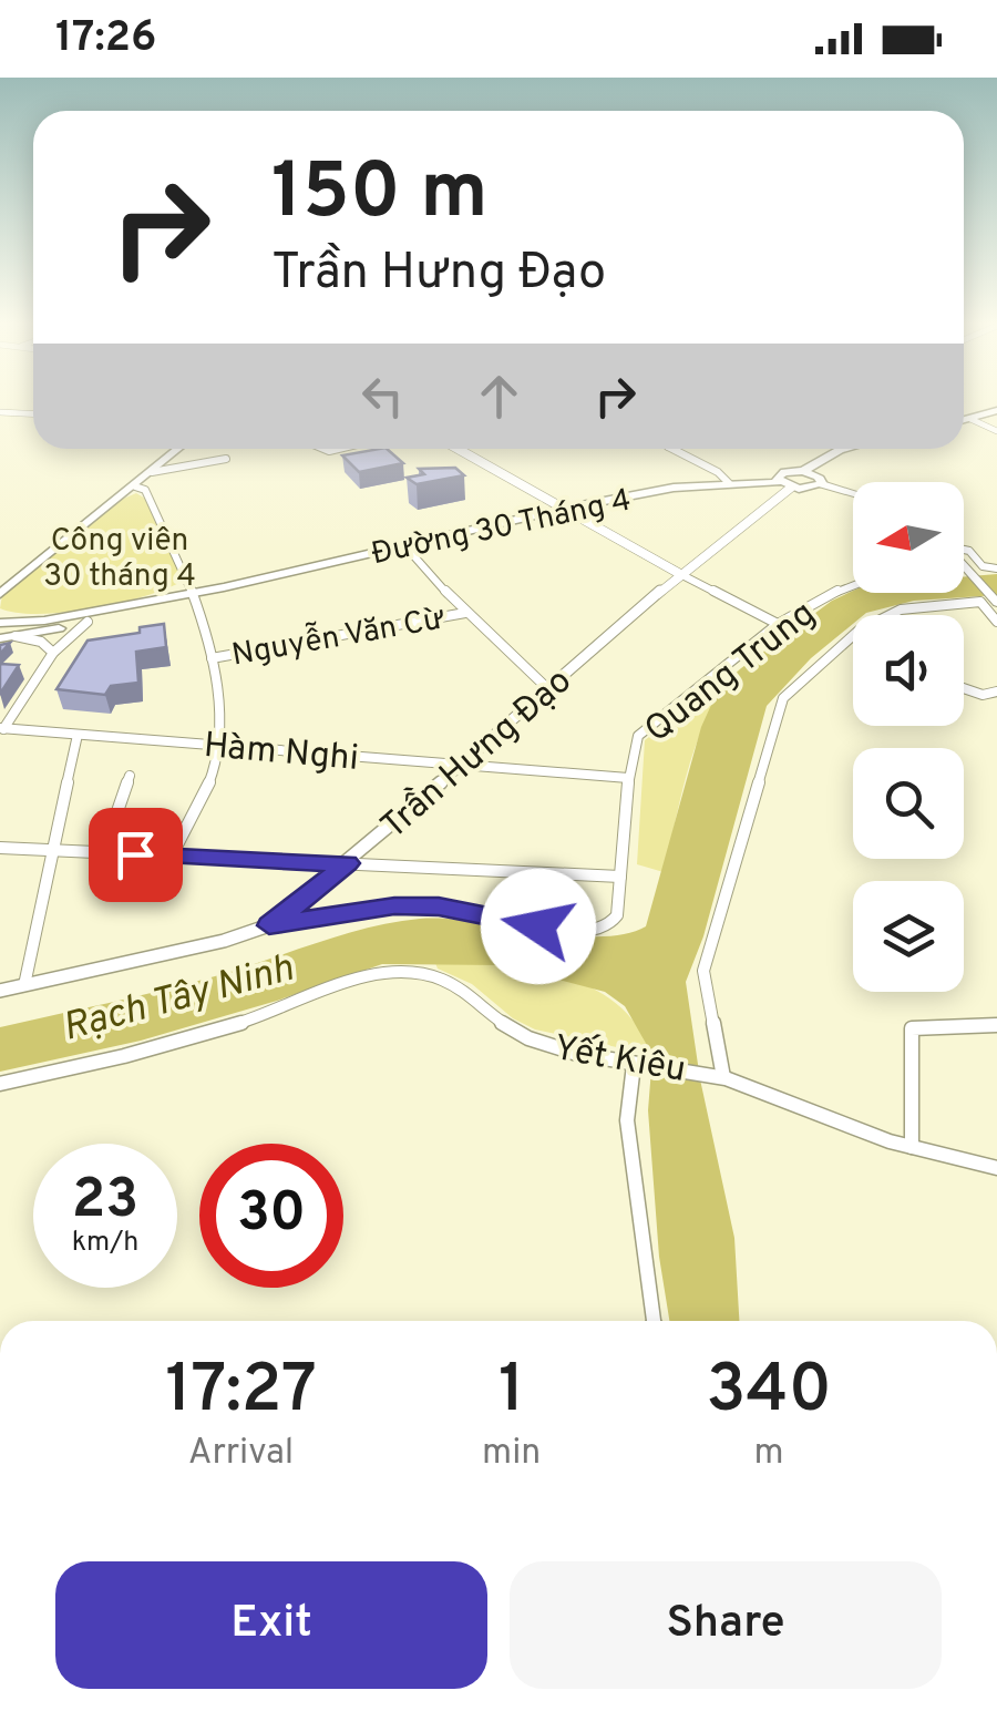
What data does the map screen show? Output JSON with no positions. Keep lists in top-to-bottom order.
{
  "streets": {
    "main road": ["Đường 30 Tháng 4"],
    "street": [
      "Nguyễn Văn Cừ",
      "Quang Trung",
      "Hàm Nghi",
      "Trần Hưng Đạo",
      "Yết Kiêu"
    ]
  },
  "crossings": [
    ["Đường 30 Tháng 4", "Trần Hưng Đạo"],
    ["Quang Trung", "Hàm Nghi"],
    ["Quang Trung", "Trần Hưng Đạo"],
    ["Hàm Nghi", "Trần Hưng Đạo"]
  ],
  "water": ["Rạch Tây Ninh"],
  "parks": ["Công viên 30 tháng 4"],
  "north": "left",
  "page": {
    "status": "17:26",
    "turn": ["150 m", "Trần Hưng Đạo"],
    "speed": "23 km/h",
    "limit": "30",
    "eta": [
      "17:27",
      "Arrival",
      "1",
      "min",
      "340",
      "m"
    ],
    "buttons": ["Exit", "Share"]
  }
}
